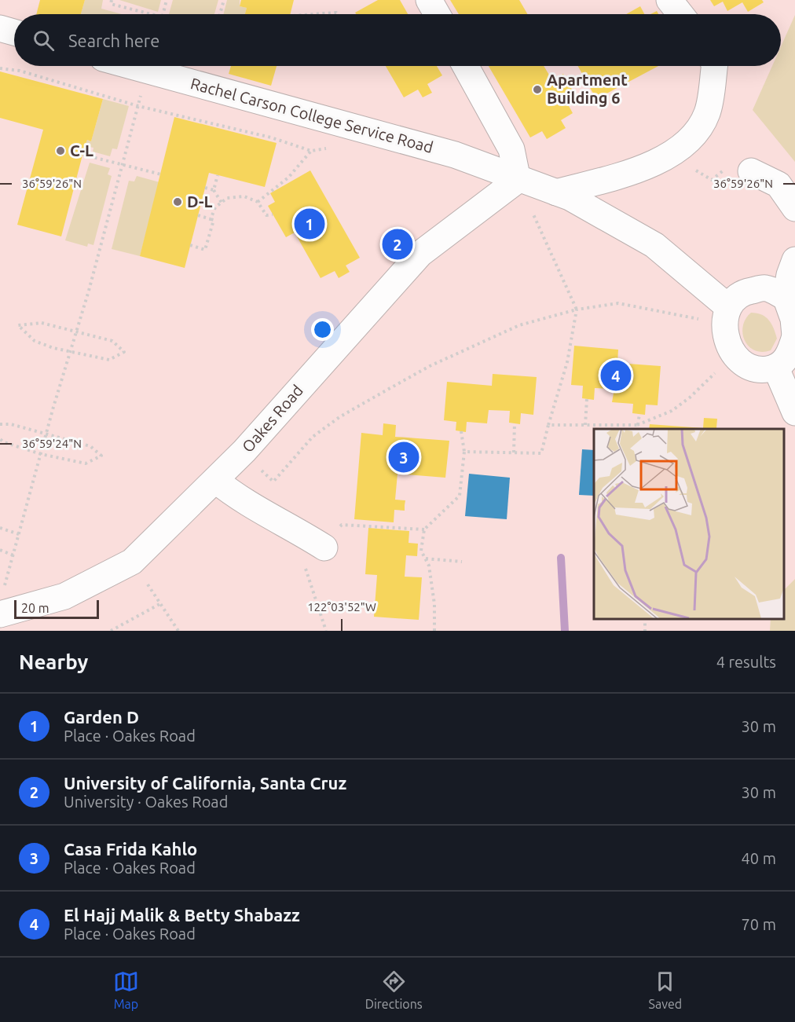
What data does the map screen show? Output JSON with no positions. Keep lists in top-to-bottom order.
{
  "streets": {
    "street": ["Rachel Carson College Service Road", "Oakes Road"]
  },
  "crossings": [
    ["Rachel Carson College Service Road", "Oakes Road"]
  ],
  "places": ["Apartment Building 6", "C-L", "D-L"],
  "scale_bar": "20 m",
  "page": {
    "search": "Search here",
    "pins": [
      "1",
      "2",
      "4",
      "3"
    ],
    "scale": "20 m",
    "heading": ["Nearby", "4 results"],
    "list": [
      {
        "mark": "1",
        "name": "Garden D",
        "note": "Place · Oakes Road",
        "value": "30 m"
      },
      {
        "mark": "2",
        "name": "University of California, Santa Cruz",
        "note": "University · Oakes Road",
        "value": "30 m"
      },
      {
        "mark": "3",
        "name": "Casa Frida Kahlo",
        "note": "Place · Oakes Road",
        "value": "40 m"
      },
      {
        "mark": "4",
        "name": "El Hajj Malik & Betty Shabazz",
        "note": "Place · Oakes Road",
        "value": "70 m"
      }
    ],
    "nav": ["Map", "Directions", "Saved"]
  },
  "coordinates": ["36°59'26\"N", "36°59'24\"N", "122°03'52\"W"]
}
